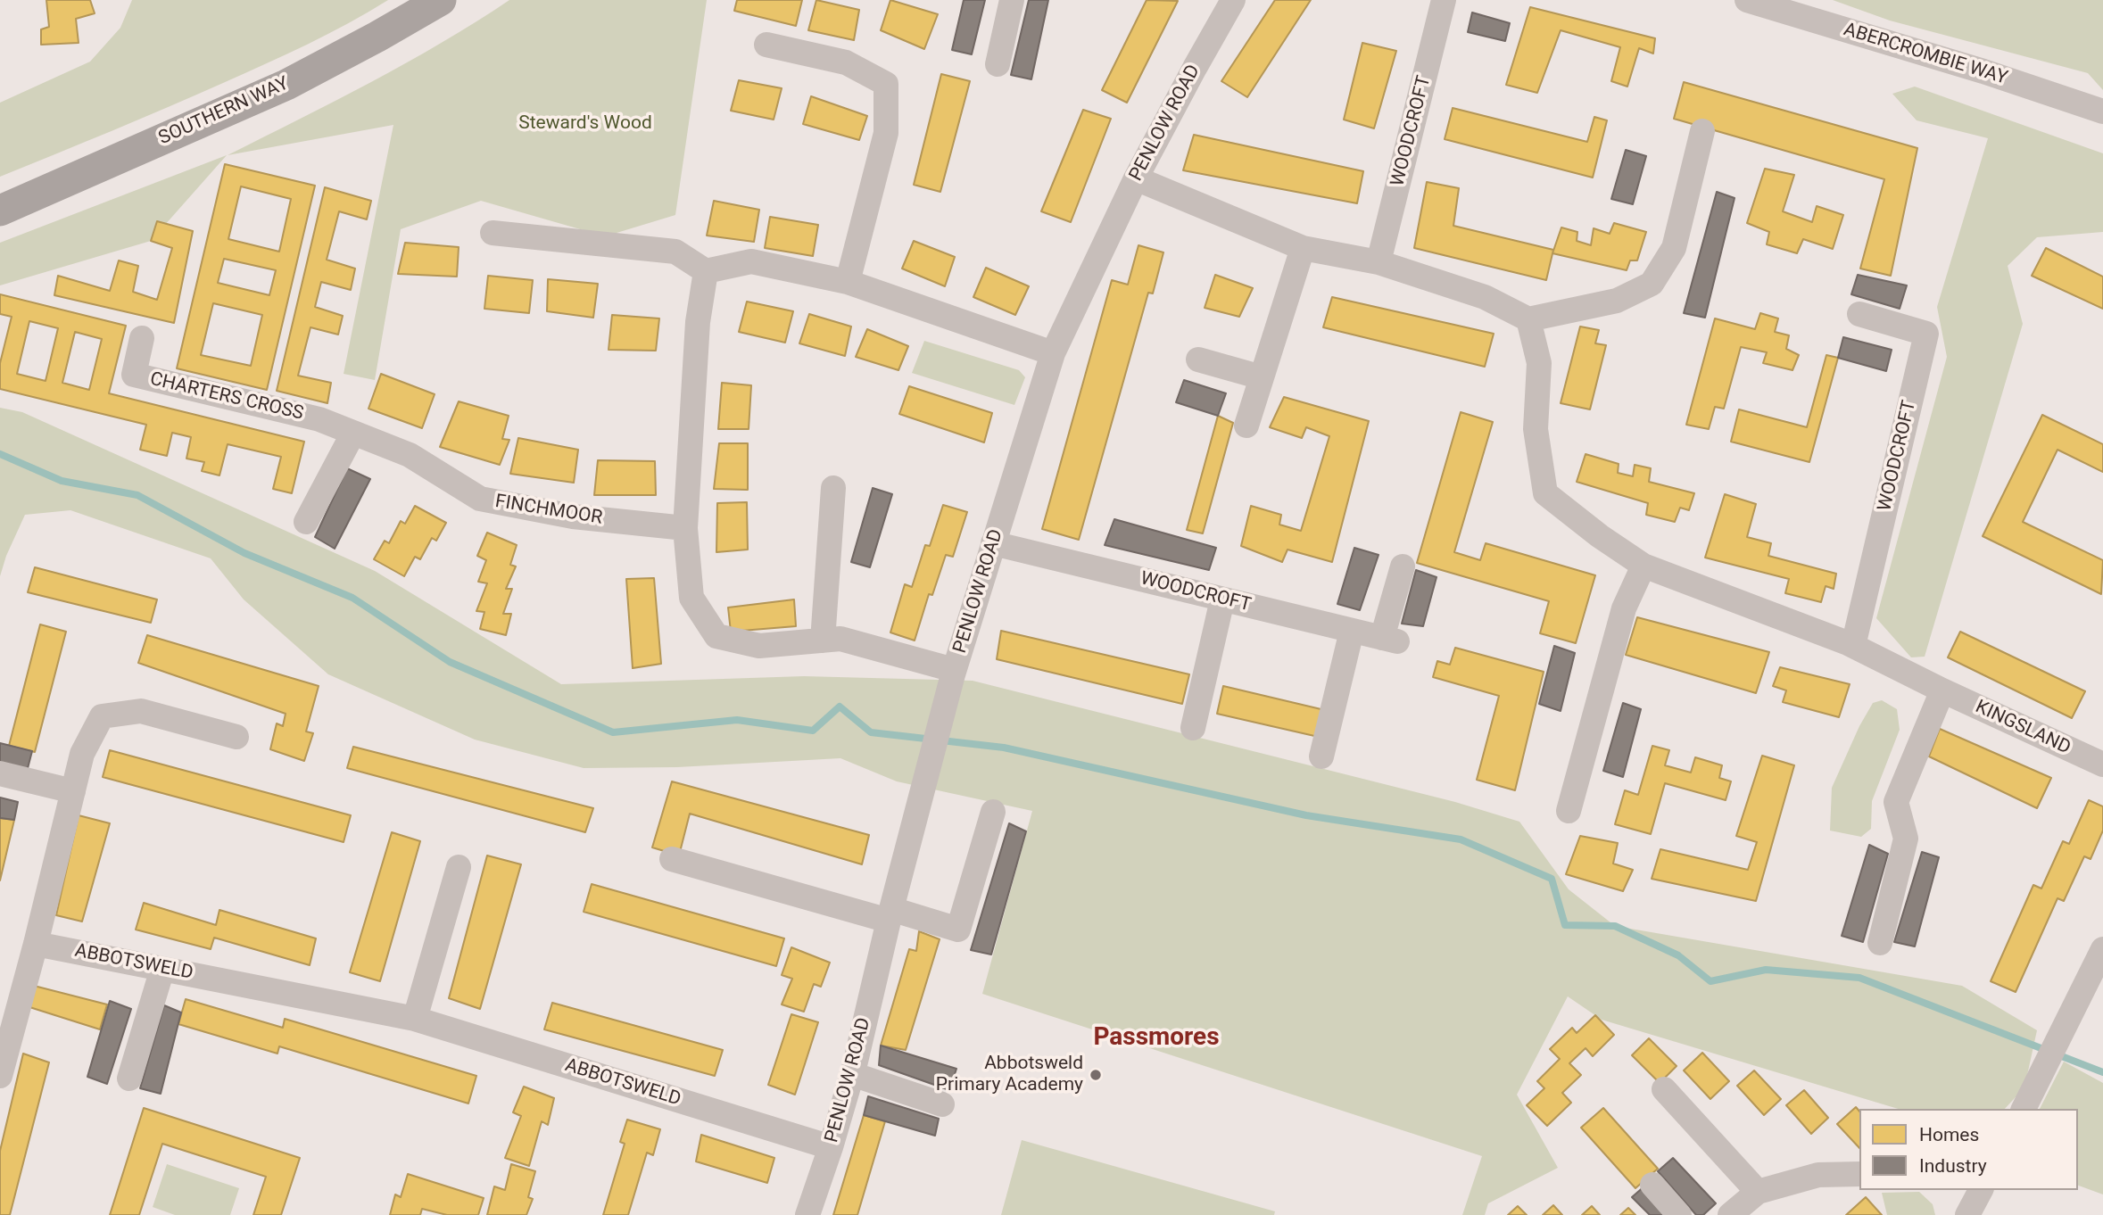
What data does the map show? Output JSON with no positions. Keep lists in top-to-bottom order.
{
  "streets": {
    "main road": ["SOUTHERN WAY"],
    "street": [
      "ABERCROMBIE WAY",
      "PENLOW ROAD",
      "WOODCROFT",
      "CHARTERS CROSS",
      "FINCHMOOR",
      "KINGSLAND",
      "ABBOTSWELD"
    ]
  },
  "crossings": [
    ["PENLOW ROAD", "WOODCROFT"],
    ["PENLOW ROAD", "ABBOTSWELD"],
    ["CHARTERS CROSS", "FINCHMOOR"]
  ],
  "districts": ["Passmores"],
  "parks": ["Steward's Wood"],
  "places": ["Abbotsweld Primary Academy"],
  "legend": ["Homes", "Industry"]
}
